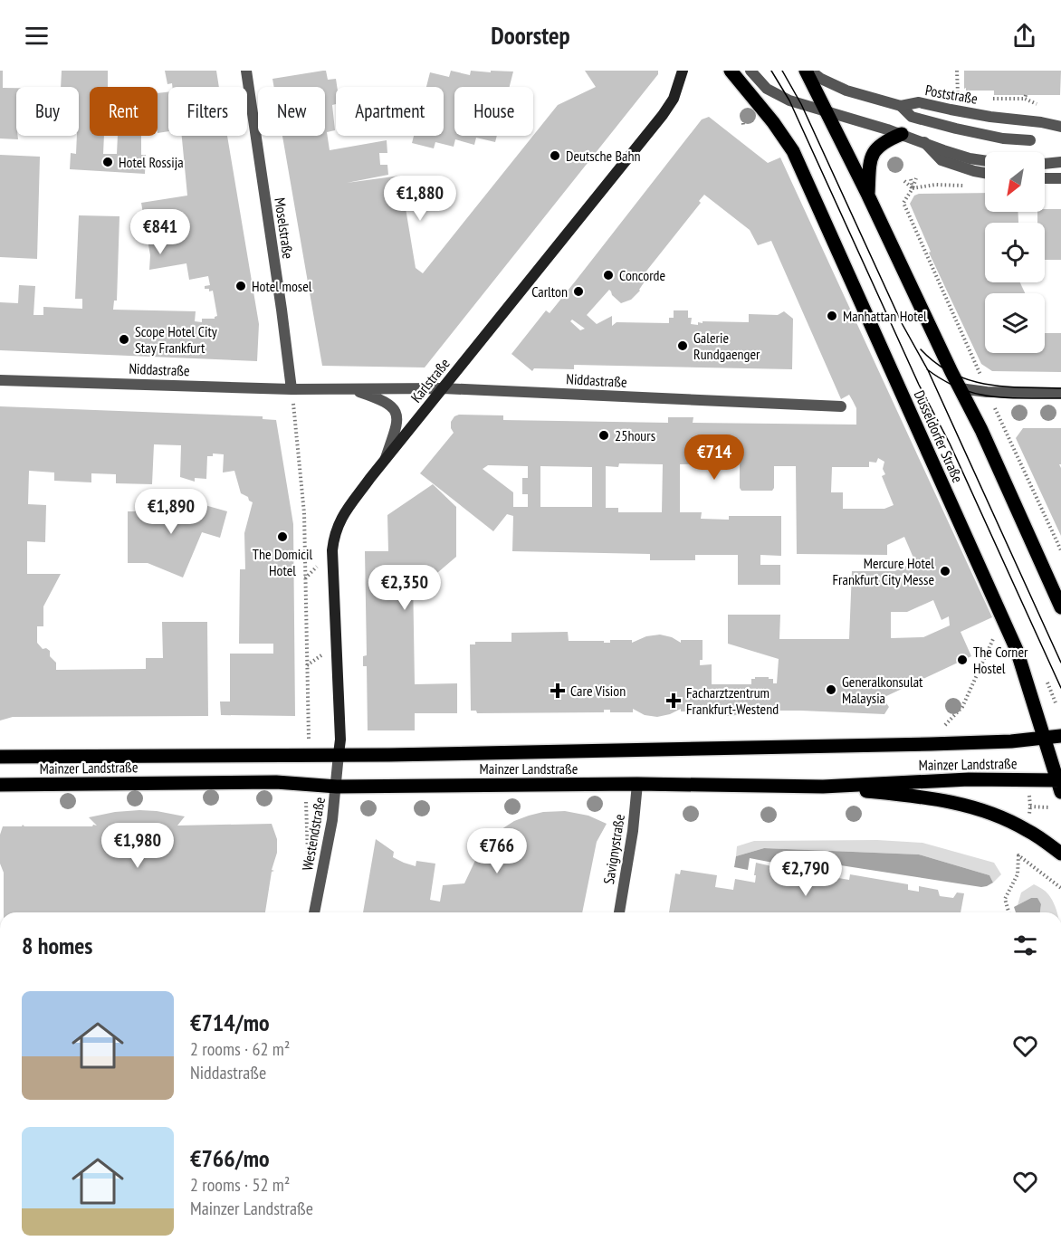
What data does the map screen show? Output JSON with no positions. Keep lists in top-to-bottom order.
{
  "streets": {
    "main road": ["Karlstraße", "Düsseldorfer Straße", "Mainzer Landstraße"],
    "street": [
      "Poststraße",
      "Moselstraße",
      "Niddastraße",
      "Westendstraße",
      "Savignystraße"
    ]
  },
  "crossings": [
    ["Moselstraße", "Niddastraße"],
    ["Niddastraße", "Karlstraße"],
    ["Karlstraße", "Mainzer Landstraße"],
    ["Karlstraße", "Westendstraße"],
    ["Düsseldorfer Straße", "Mainzer Landstraße"],
    ["Mainzer Landstraße", "Westendstraße"],
    ["Mainzer Landstraße", "Savignystraße"]
  ],
  "places": {
    "other": [
      "Deutsche Bahn",
      "Hotel Rossija",
      "Concorde",
      "Hotel mosel",
      "Carlton",
      "Manhattan Hotel",
      "Scope Hotel City Stay Frankfurt",
      "Galerie Rundgaenger",
      "25hours",
      "The Domicil Hotel",
      "Mercure Hotel Frankfurt City Messe",
      "The Corner Hostel",
      "Generalkonsulat Malaysia"
    ],
    "health": ["Care Vision", "Facharztzentrum Frankfurt-Westend"]
  },
  "north": "bottom left",
  "page": {
    "header": "Doorstep",
    "chip": [
      "Buy",
      "Rent",
      "Filters",
      "New",
      "Apartment",
      "House"
    ],
    "price": [
      "€1,880",
      "€841",
      "€714",
      "€1,890",
      "€2,350",
      "€1,980",
      "€766",
      "€2,790"
    ],
    "heading": "8 homes",
    "list": [
      {
        "name": "€714/mo",
        "note": "2 rooms · 62 m² · Niddastraße"
      },
      {
        "name": "€766/mo",
        "note": "2 rooms · 52 m² · Mainzer Landstraße"
      }
    ]
  }
}
